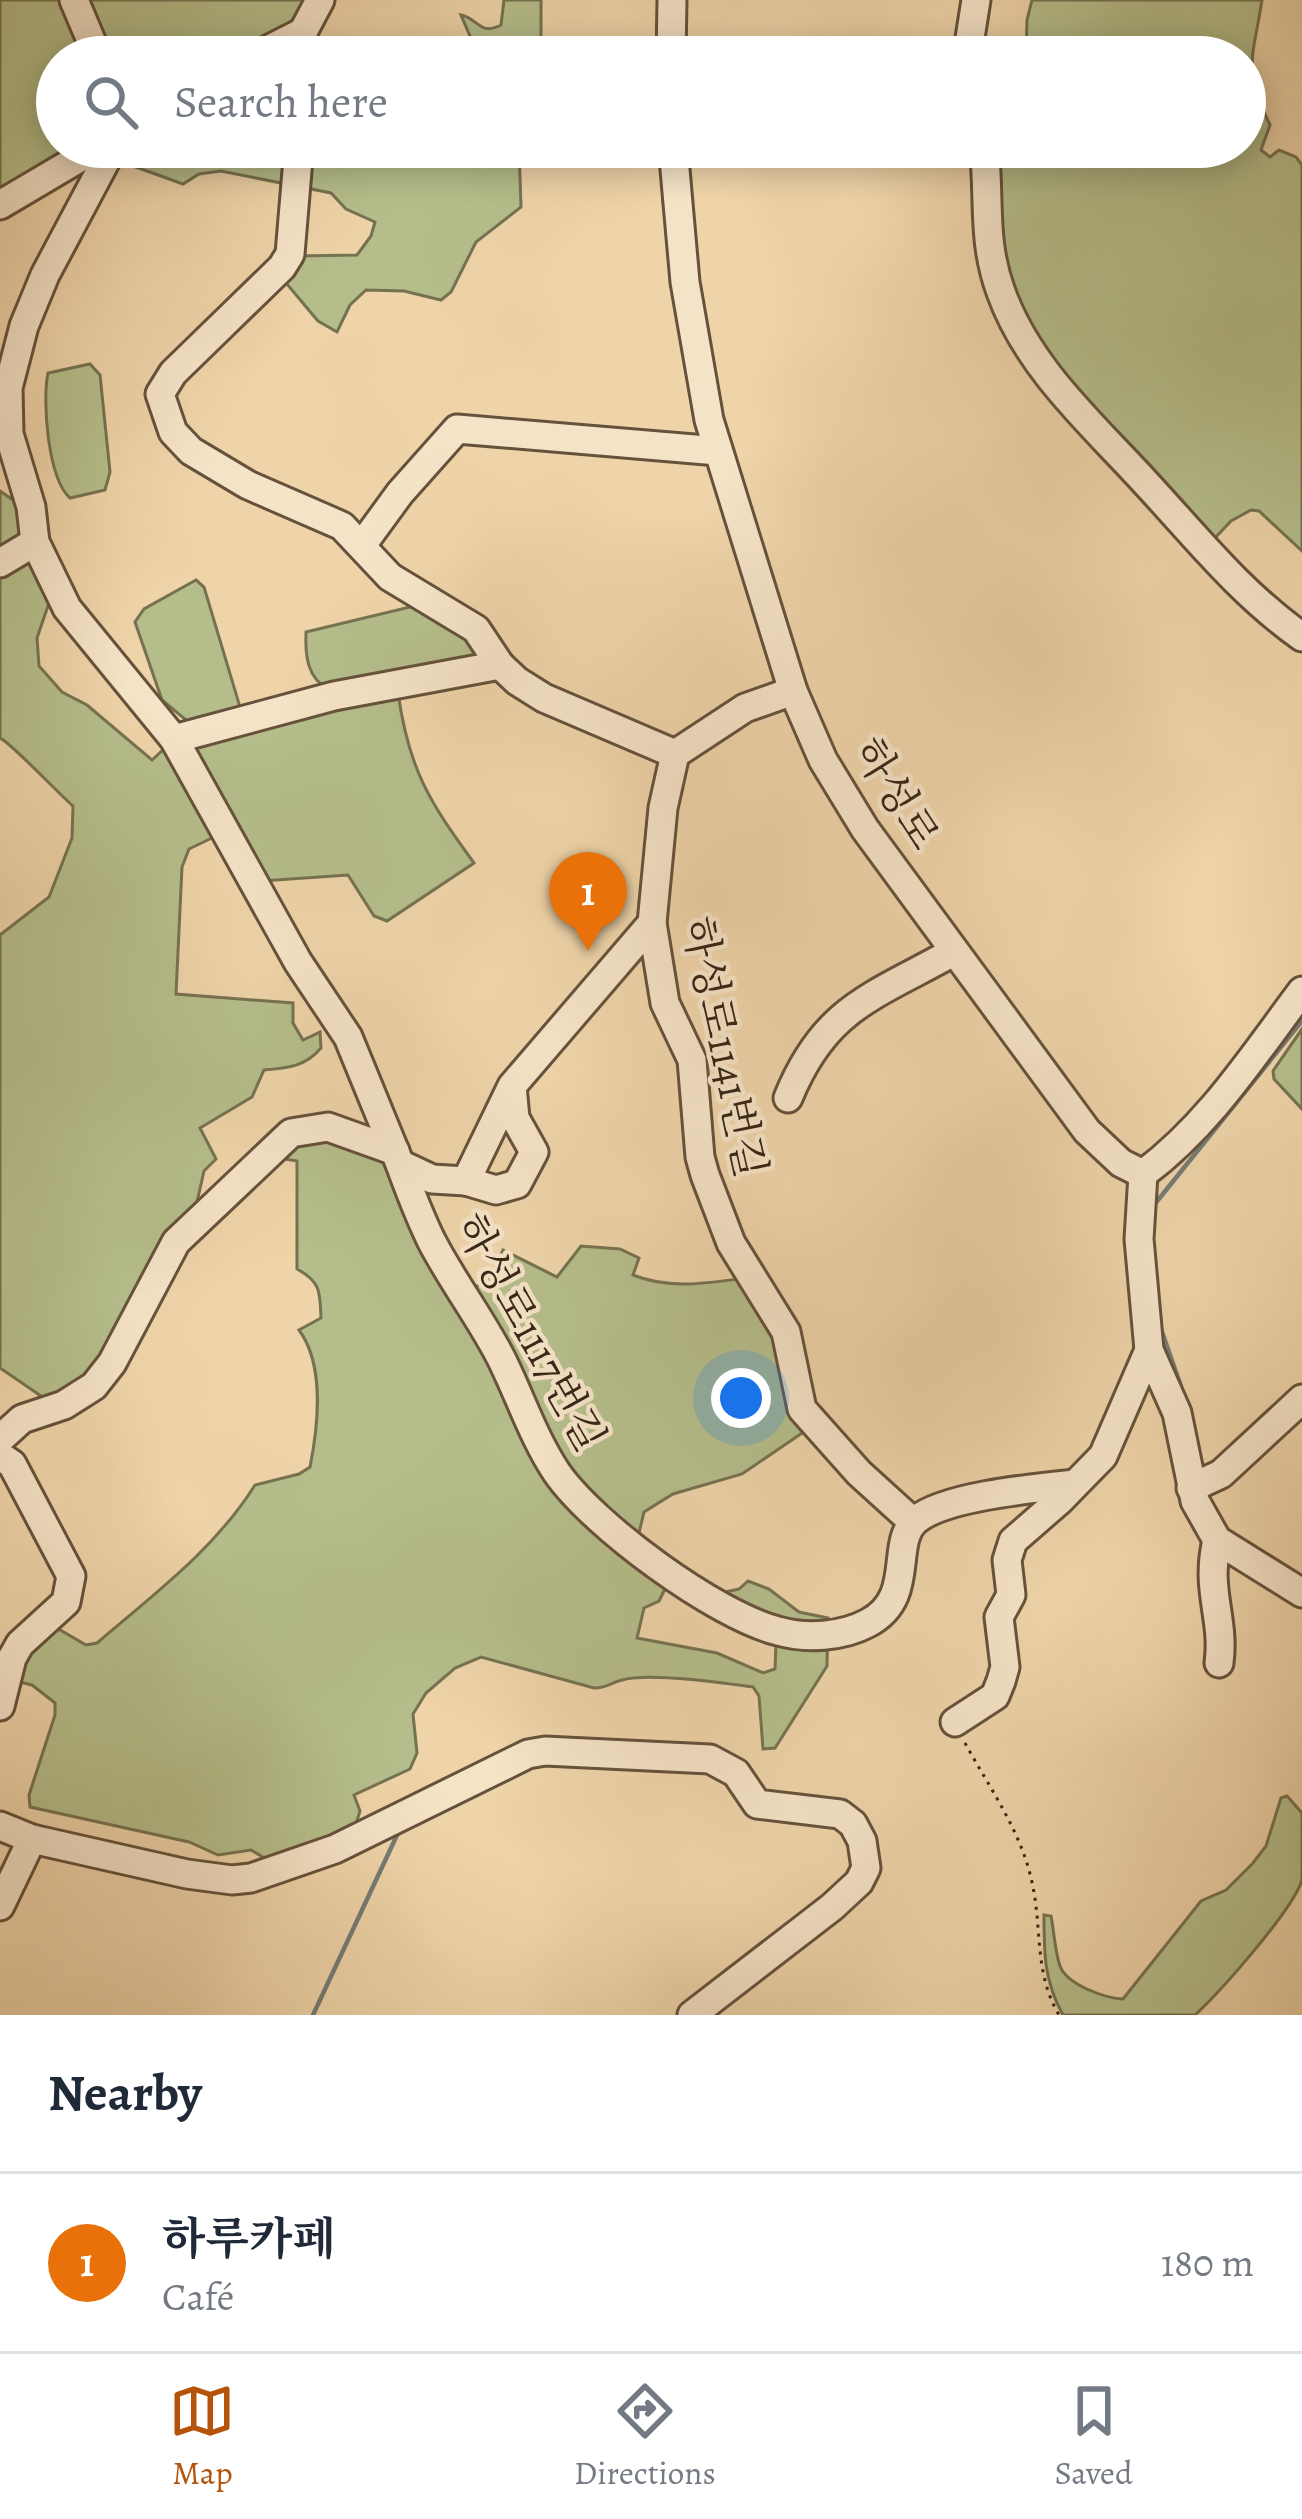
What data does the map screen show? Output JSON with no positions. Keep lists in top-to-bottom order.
{
  "streets": {
    "street": ["하성로", "하성로1141번길", "하성로1117번길"]
  },
  "crossings": [
    ["하성로1141번길", "하성로1117번길"]
  ],
  "page": {
    "search": "Search here",
    "pins": "1",
    "heading": "Nearby",
    "list": [
      {
        "mark": "1",
        "name": "하루카페",
        "note": "Café",
        "value": "180 m"
      }
    ],
    "nav": ["Map", "Directions", "Saved"]
  }
}
